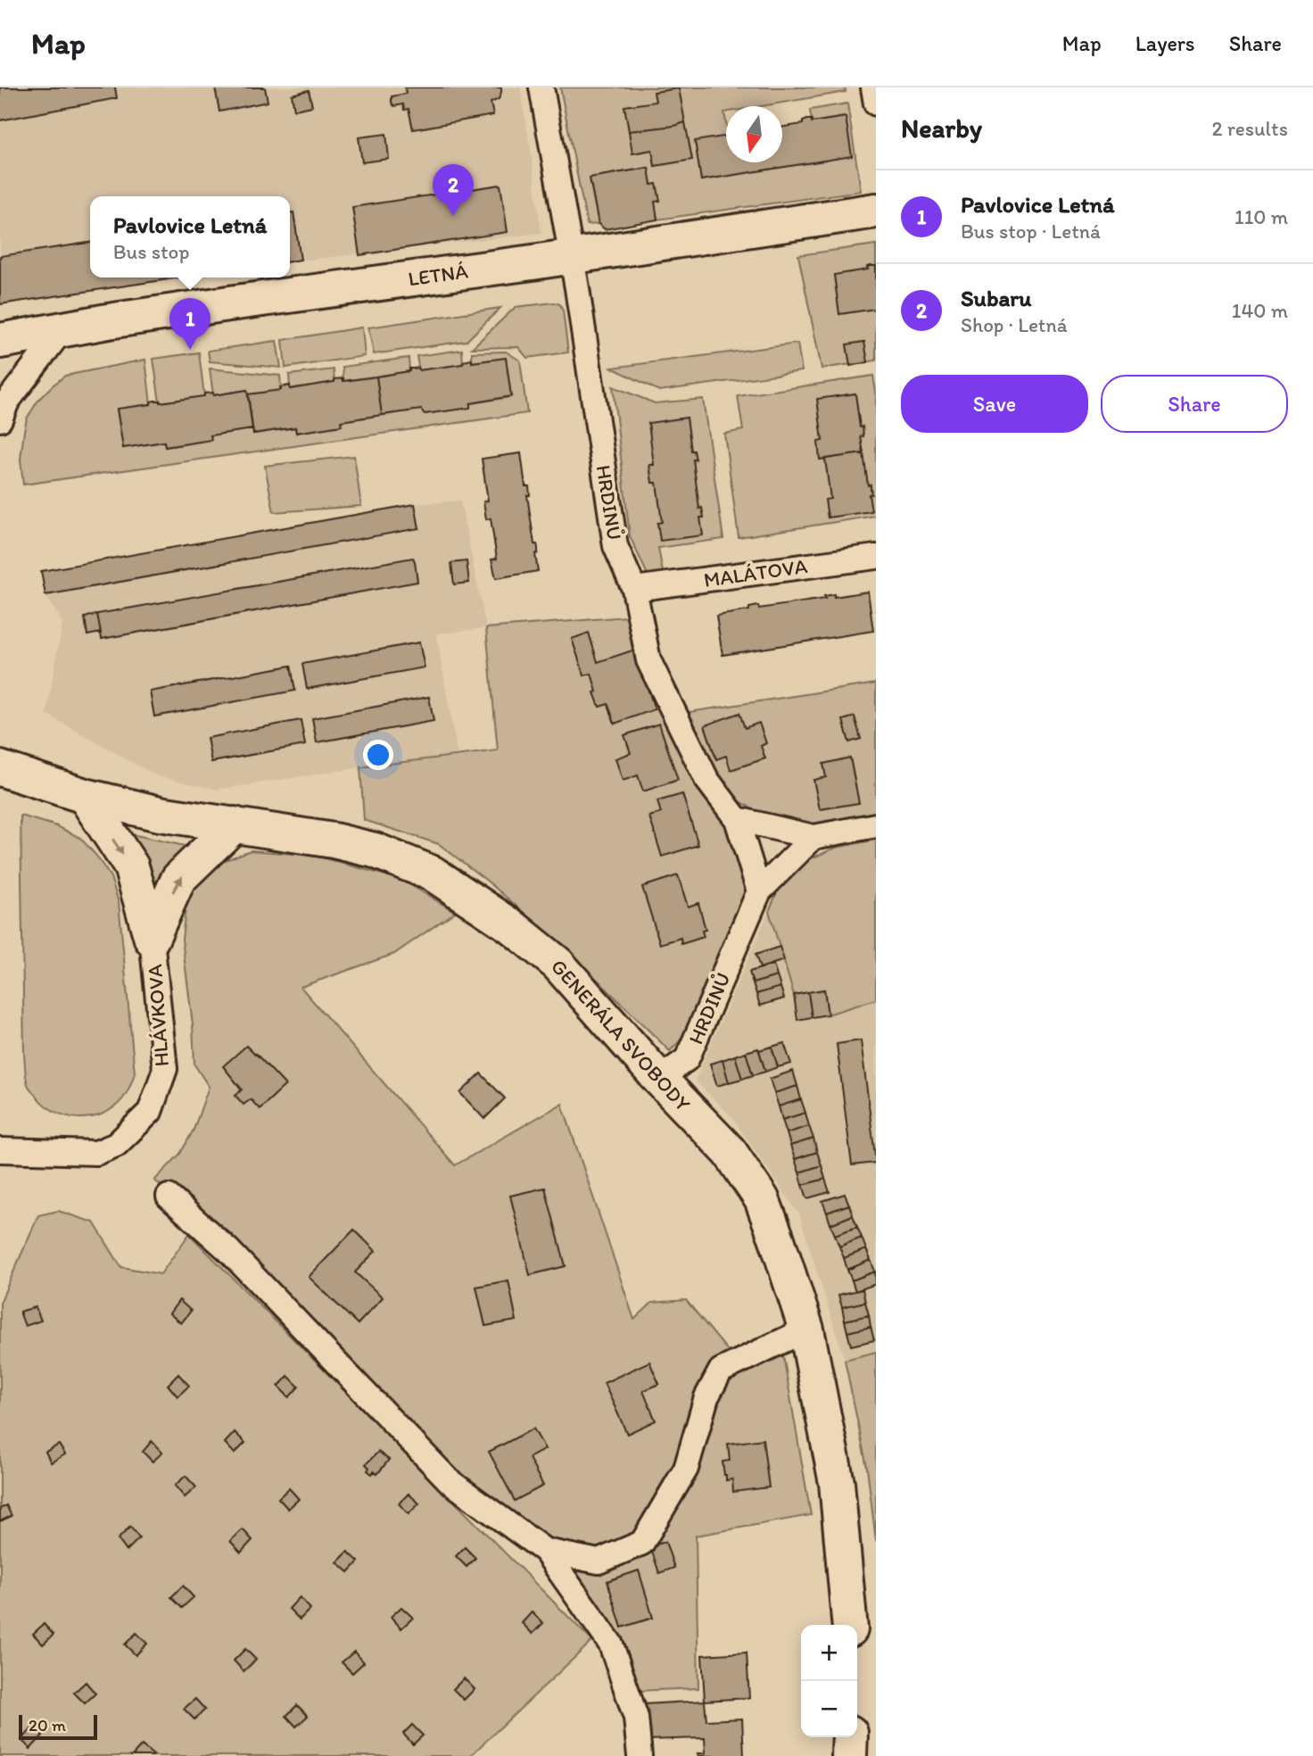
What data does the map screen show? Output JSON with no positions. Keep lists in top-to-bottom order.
{
  "streets": {
    "main road": ["LETNÁ", "GENERÁLA SVOBODY"],
    "street": ["HRDINŮ", "MALÁTOVA", "HLÁVKOVA"]
  },
  "crossings": [
    ["LETNÁ", "HRDINŮ"],
    ["HRDINŮ", "MALÁTOVA"],
    ["HRDINŮ", "GENERÁLA SVOBODY"]
  ],
  "scale_bar": "20 m",
  "north": "bottom",
  "page": {
    "header": "Map",
    "nav": ["Map", "Layers", "Share"],
    "heading": ["Nearby", "2 results"],
    "pins": ["2", "1"],
    "list": [
      {
        "mark": "1",
        "name": "Pavlovice Letná",
        "note": "Bus stop · Letná",
        "value": "110 m"
      },
      {
        "mark": "2",
        "name": "Subaru",
        "note": "Shop · Letná",
        "value": "140 m"
      }
    ],
    "popup": ["Pavlovice Letná", "Bus stop"],
    "buttons": ["Save", "Share"],
    "map_buttons": ["+", "−"],
    "scale": "20 m"
  }
}
